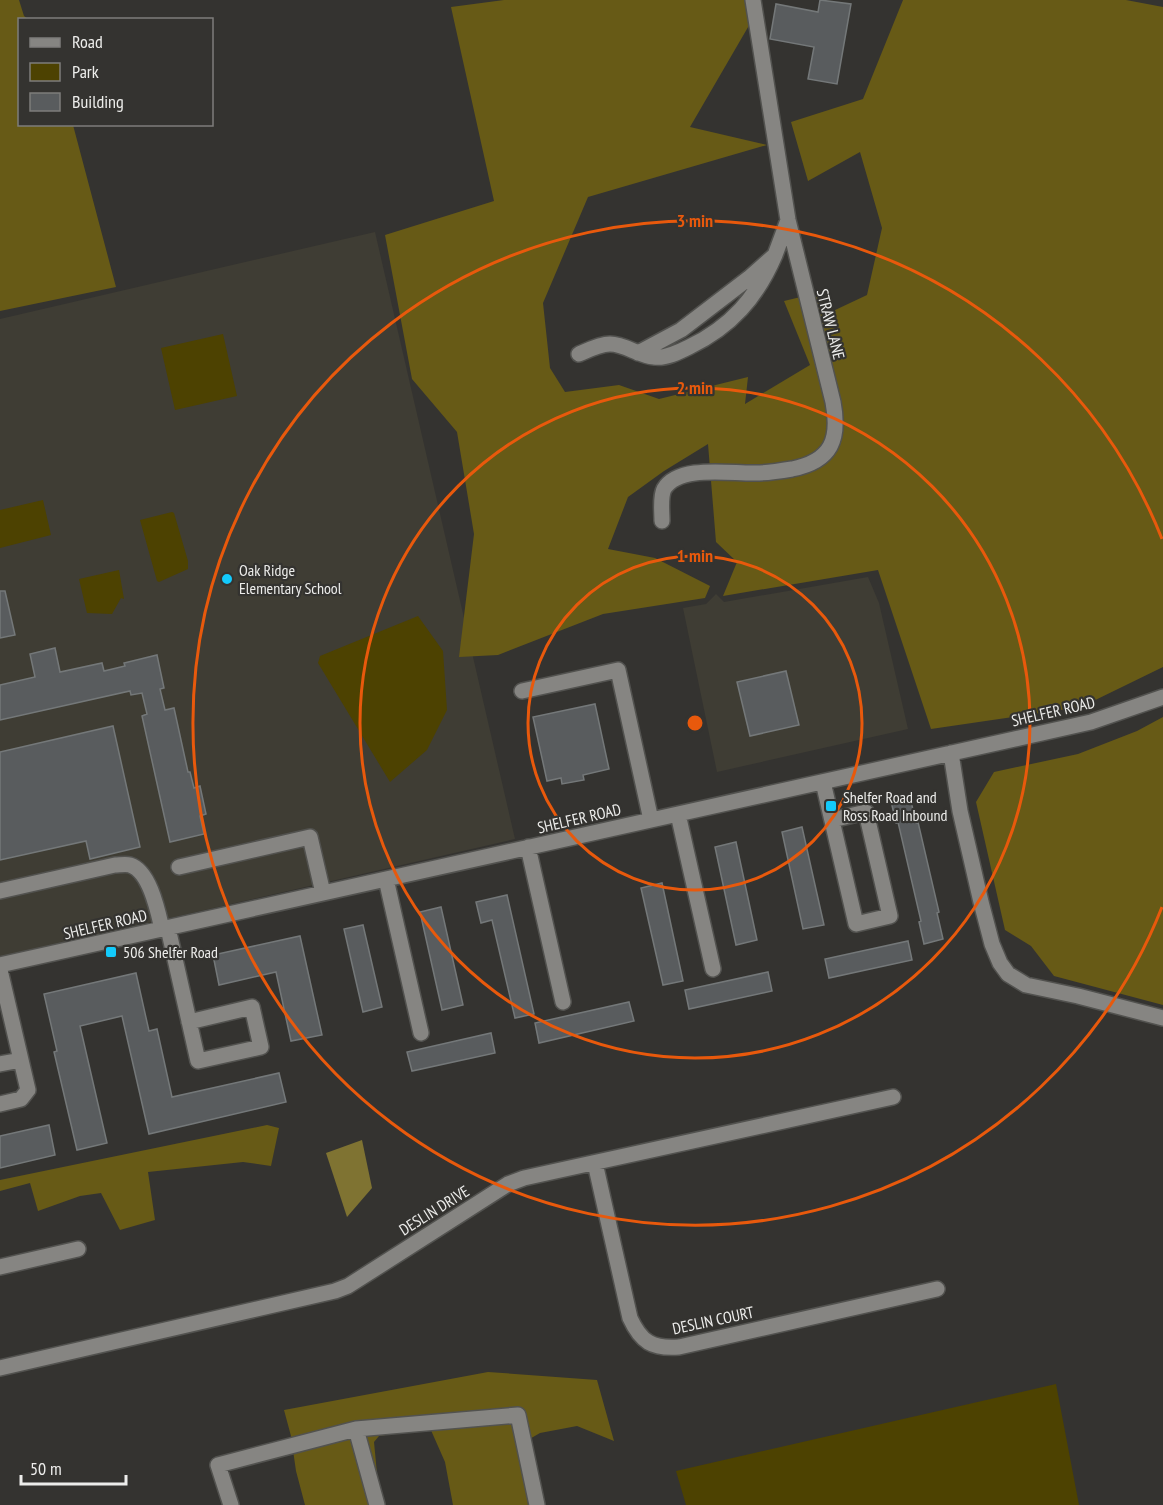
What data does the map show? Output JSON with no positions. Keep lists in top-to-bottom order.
{
  "streets": {
    "street": [
      "STRAW LANE",
      "SHELFER ROAD",
      "DESLIN DRIVE",
      "DESLIN COURT"
    ]
  },
  "crossings": [
    ["DESLIN DRIVE", "DESLIN COURT"]
  ],
  "places": {
    "other": ["Oak Ridge Elementary School"],
    "transit": ["Shelfer Road and Ross Road Inbound", "506 Shelfer Road"]
  },
  "legend": ["Road", "Park", "Building"],
  "scale_bar": "50 m",
  "rings": ["3 min", "2 min", "1 min"]
}
